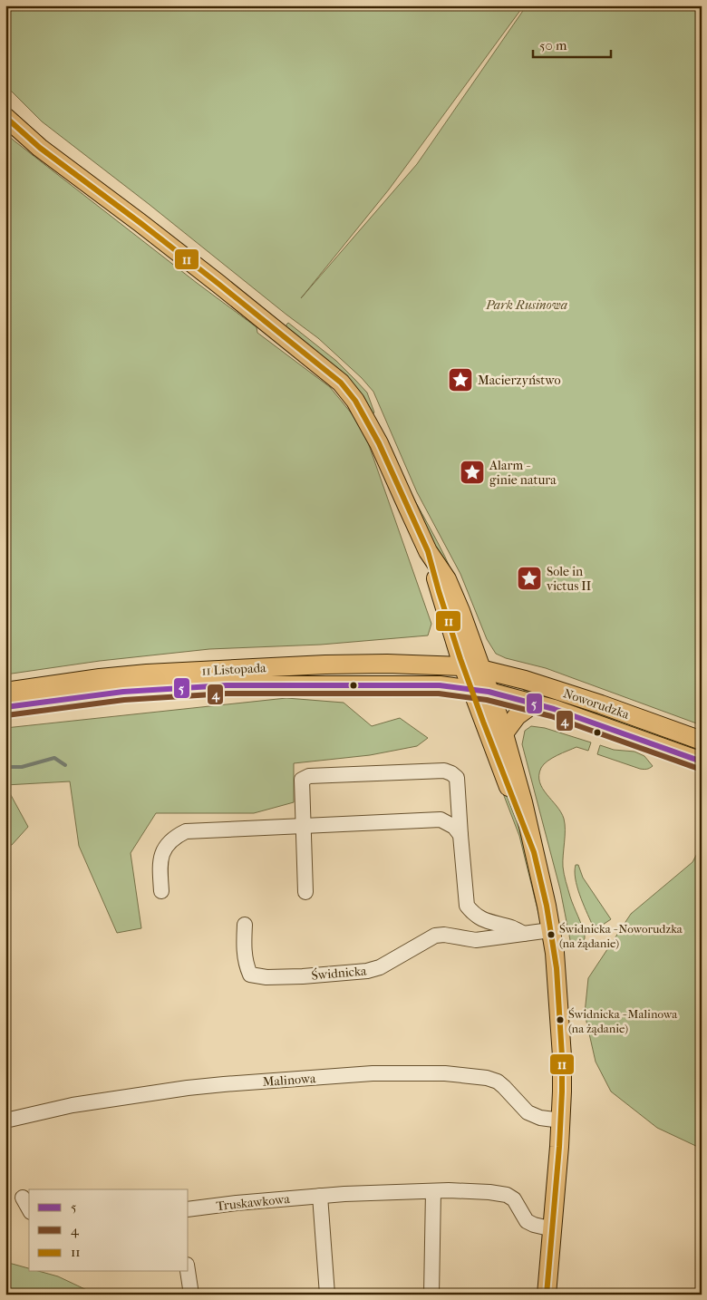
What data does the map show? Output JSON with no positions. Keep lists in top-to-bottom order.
{
  "streets": {
    "main road": ["11 Listopada", "Noworudzka"],
    "street": ["Świdnicka", "Malinowa", "Truskawkowa"]
  },
  "crossings": [
    ["11 Listopada", "Noworudzka"]
  ],
  "parks": ["Park Rusinowa"],
  "places": {
    "place": ["Macierzyństwo", "Alarm - ginie natura", "Sole in victus II"],
    "other": ["Świdnicka - Noworudzka (na żądanie)", "Świdnicka - Malinowa (na żądanie)"]
  },
  "lines": ["transit line 11", "transit line 5", "transit line 4"],
  "legend": ["5", "4", "11"],
  "scale_bar": "50 m"
}
